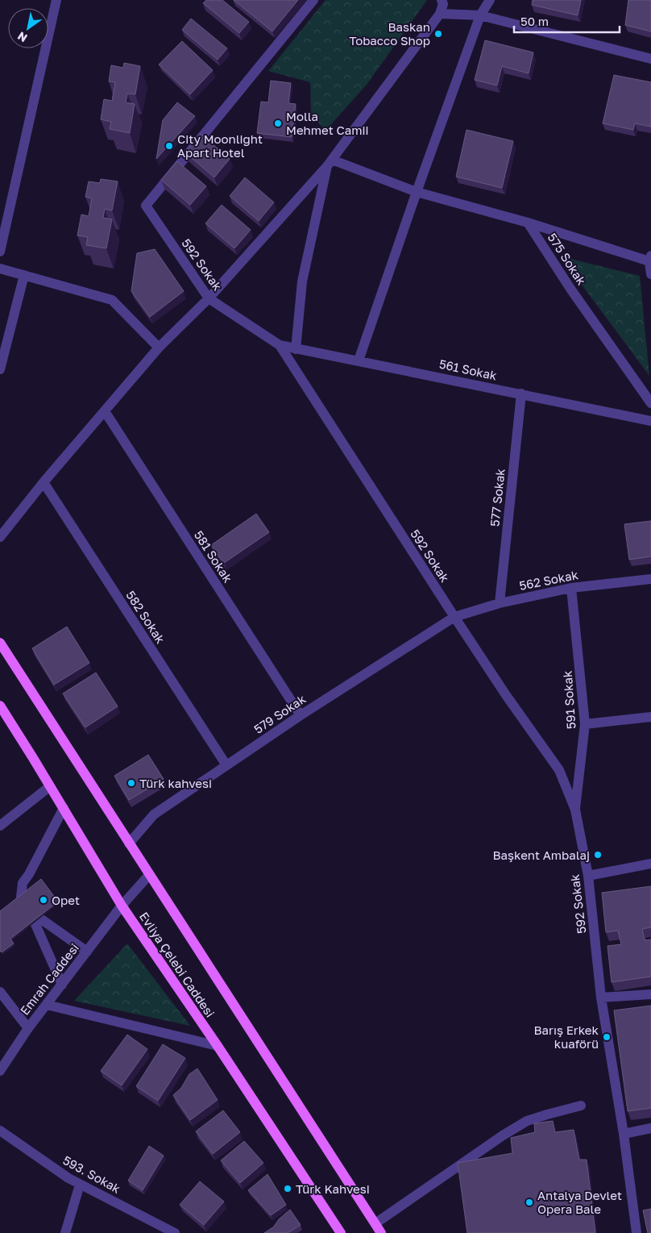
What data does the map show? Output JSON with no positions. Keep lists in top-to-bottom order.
{
  "streets": {
    "main road": ["Evliya Çelebi Caddesi"],
    "street": [
      "575 Sokak",
      "592 Sokak",
      "561 Sokak",
      "577 Sokak",
      "581 Sokak",
      "562 Sokak",
      "582 Sokak",
      "591 Sokak",
      "579 Sokak",
      "Emrah Caddesi",
      "593. Sokak"
    ]
  },
  "crossings": [
    ["592 Sokak", "561 Sokak"],
    ["592 Sokak", "562 Sokak"],
    ["592 Sokak", "591 Sokak"],
    ["592 Sokak", "579 Sokak"],
    ["561 Sokak", "577 Sokak"],
    ["577 Sokak", "562 Sokak"],
    ["581 Sokak", "579 Sokak"],
    ["562 Sokak", "591 Sokak"],
    ["562 Sokak", "579 Sokak"],
    ["582 Sokak", "579 Sokak"],
    ["579 Sokak", "Evliya Çelebi Caddesi"],
    ["Evliya Çelebi Caddesi", "Emrah Caddesi"]
  ],
  "places": [
    "Baskan Tobacco Shop",
    "Molla Mehmet Camii",
    "City Moonlight Apart Hotel",
    "Türk kahvesi",
    "Başkent Ambalaj",
    "Opet",
    "Barış Erkek kuaförü",
    "Türk Kahvesi",
    "Antalya Devlet Opera Bale"
  ],
  "scale_bar": "50 m",
  "north": "bottom left"
}
